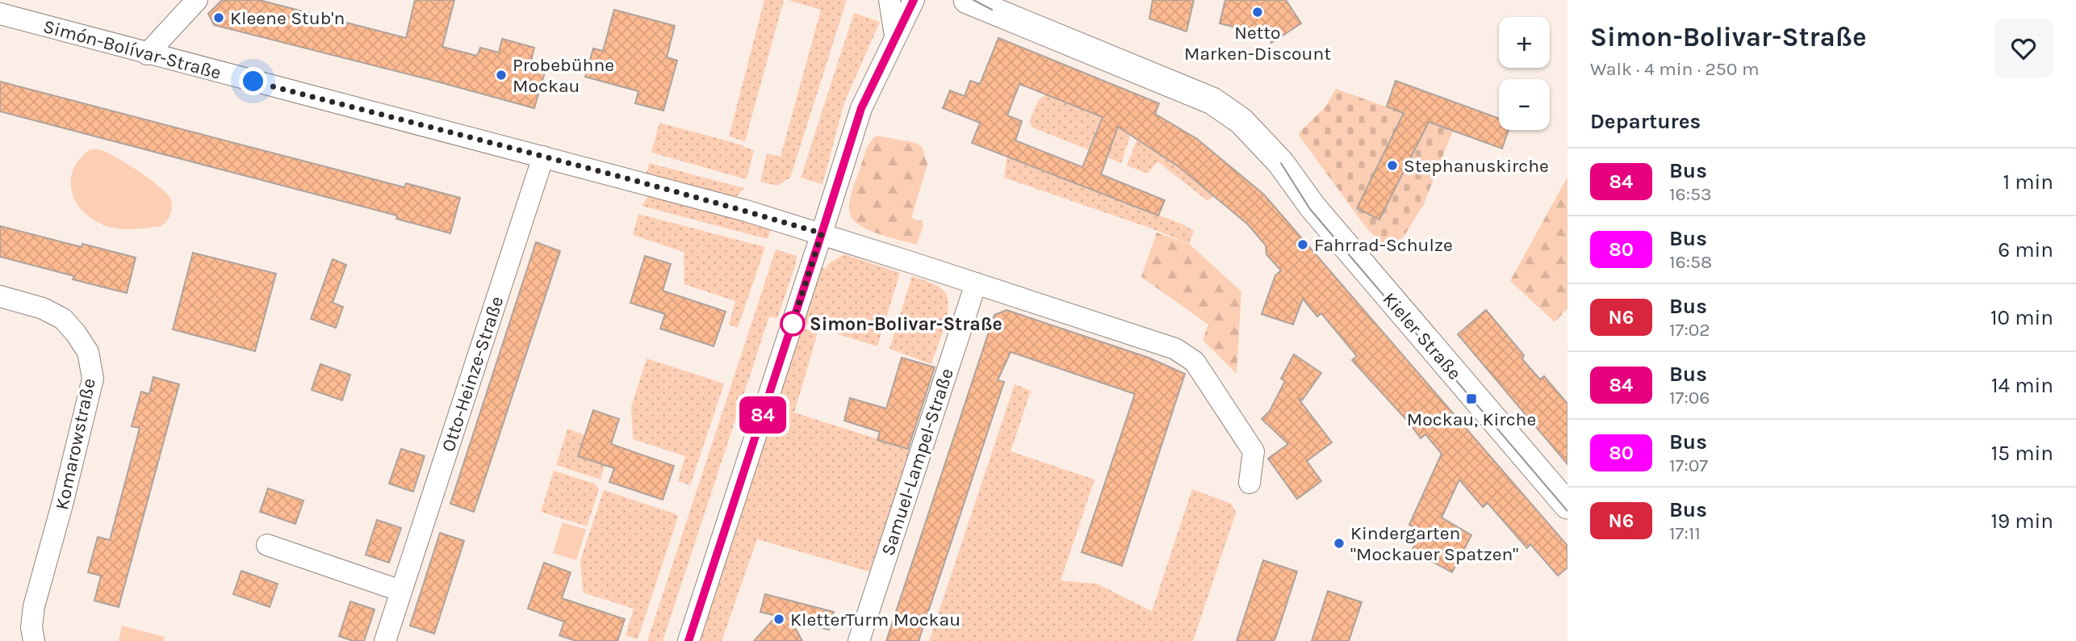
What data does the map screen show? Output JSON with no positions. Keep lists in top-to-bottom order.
{
  "streets": {
    "main road": ["Kieler Straße"],
    "street": [
      "Simón-Bolívar-Straße",
      "Otto-Heinze-Straße",
      "Komarowstraße",
      "Samuel-Lampel-Straße"
    ]
  },
  "crossings": [
    ["Simón-Bolívar-Straße", "Otto-Heinze-Straße"]
  ],
  "places": {
    "other": [
      "Netto Marken-Discount",
      "Kleene Stub'n",
      "Probebühne Mockau",
      "Stephanuskirche",
      "Fahrrad-Schulze",
      "Simon-Bolivar-Straße",
      "Kindergarten \"Mockauer Spatzen\"",
      "KletterTurm Mockau"
    ],
    "transit": ["Mockau, Kirche"]
  },
  "lines": ["bus line 84"],
  "page": {
    "on_map": "84",
    "heading": [
      ["Simon-Bolivar-Straße", "Walk · 4 min · 250 m"],
      "Departures"
    ],
    "map_buttons": ["+", "−"],
    "list": [
      {
        "mark": "84",
        "name": "Bus",
        "note": "16:53",
        "value": "1 min"
      },
      {
        "mark": "80",
        "name": "Bus",
        "note": "16:58",
        "value": "6 min"
      },
      {
        "mark": "N6",
        "name": "Bus",
        "note": "17:02",
        "value": "10 min"
      },
      {
        "mark": "84",
        "name": "Bus",
        "note": "17:06",
        "value": "14 min"
      },
      {
        "mark": "80",
        "name": "Bus",
        "note": "17:07",
        "value": "15 min"
      },
      {
        "mark": "N6",
        "name": "Bus",
        "note": "17:11",
        "value": "19 min"
      }
    ]
  }
}
